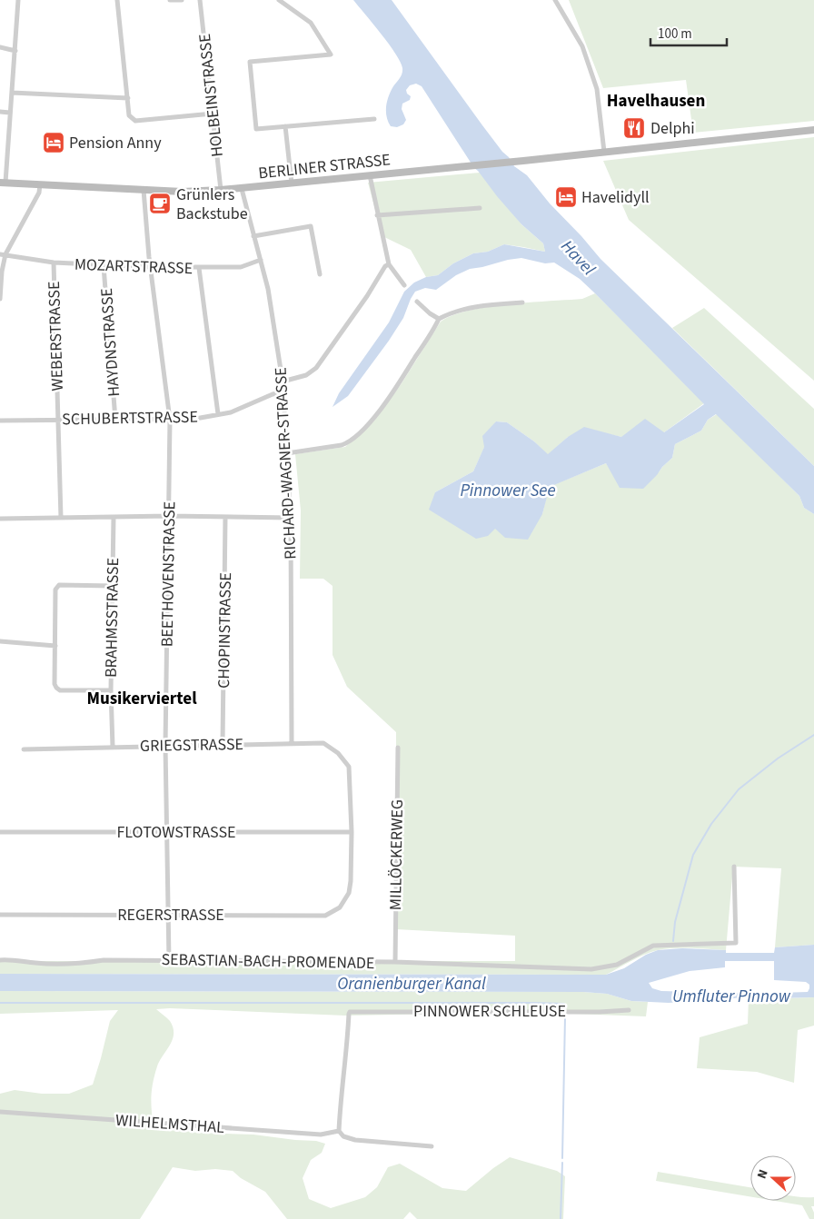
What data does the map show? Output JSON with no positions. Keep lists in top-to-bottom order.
{
  "streets": {
    "main road": ["BERLINER STRASSE"],
    "street": [
      "HOLBEINSTRASSE",
      "MOZARTSTRASSE",
      "WEBERSTRASSE",
      "HAYDNSTRASSE",
      "SCHUBERTSTRASSE",
      "RICHARD-WAGNER-STRASSE",
      "BEETHOVENSTRASSE",
      "BRAHMSSTRASSE",
      "CHOPINSTRASSE",
      "GRIEGSTRASSE",
      "FLOTOWSTRASSE",
      "MILLÖCKERWEG",
      "REGERSTRASSE",
      "SEBASTIAN-BACH-PROMENADE",
      "PINNOWER SCHLEUSE",
      "WILHELMSTHAL"
    ]
  },
  "crossings": [
    ["HOLBEINSTRASSE", "BERLINER STRASSE"],
    ["BERLINER STRASSE", "RICHARD-WAGNER-STRASSE"],
    ["BERLINER STRASSE", "BEETHOVENSTRASSE"],
    ["MOZARTSTRASSE", "WEBERSTRASSE"],
    ["MOZARTSTRASSE", "HAYDNSTRASSE"],
    ["MOZARTSTRASSE", "RICHARD-WAGNER-STRASSE"],
    ["MOZARTSTRASSE", "BEETHOVENSTRASSE"],
    ["WEBERSTRASSE", "SCHUBERTSTRASSE"],
    ["HAYDNSTRASSE", "SCHUBERTSTRASSE"],
    ["SCHUBERTSTRASSE", "RICHARD-WAGNER-STRASSE"],
    ["SCHUBERTSTRASSE", "BEETHOVENSTRASSE"],
    ["RICHARD-WAGNER-STRASSE", "GRIEGSTRASSE"],
    ["BEETHOVENSTRASSE", "GRIEGSTRASSE"],
    ["BEETHOVENSTRASSE", "FLOTOWSTRASSE"],
    ["BEETHOVENSTRASSE", "REGERSTRASSE"],
    ["BEETHOVENSTRASSE", "SEBASTIAN-BACH-PROMENADE"],
    ["BRAHMSSTRASSE", "GRIEGSTRASSE"],
    ["CHOPINSTRASSE", "GRIEGSTRASSE"],
    ["GRIEGSTRASSE", "FLOTOWSTRASSE"],
    ["GRIEGSTRASSE", "REGERSTRASSE"],
    ["FLOTOWSTRASSE", "REGERSTRASSE"],
    ["MILLÖCKERWEG", "SEBASTIAN-BACH-PROMENADE"],
    ["PINNOWER SCHLEUSE", "WILHELMSTHAL"]
  ],
  "districts": ["Havelhausen", "Musikerviertel"],
  "water": [
    "Havel",
    "Pinnower See",
    "Oranienburger Kanal",
    "Umfluter Pinnow"
  ],
  "places": {
    "restaurant": ["Delphi"],
    "hotel": ["Pension Anny", "Havelidyll"],
    "cafe": ["Grünlers Backstube"]
  },
  "scale_bar": "100 m",
  "north": "left"
}
